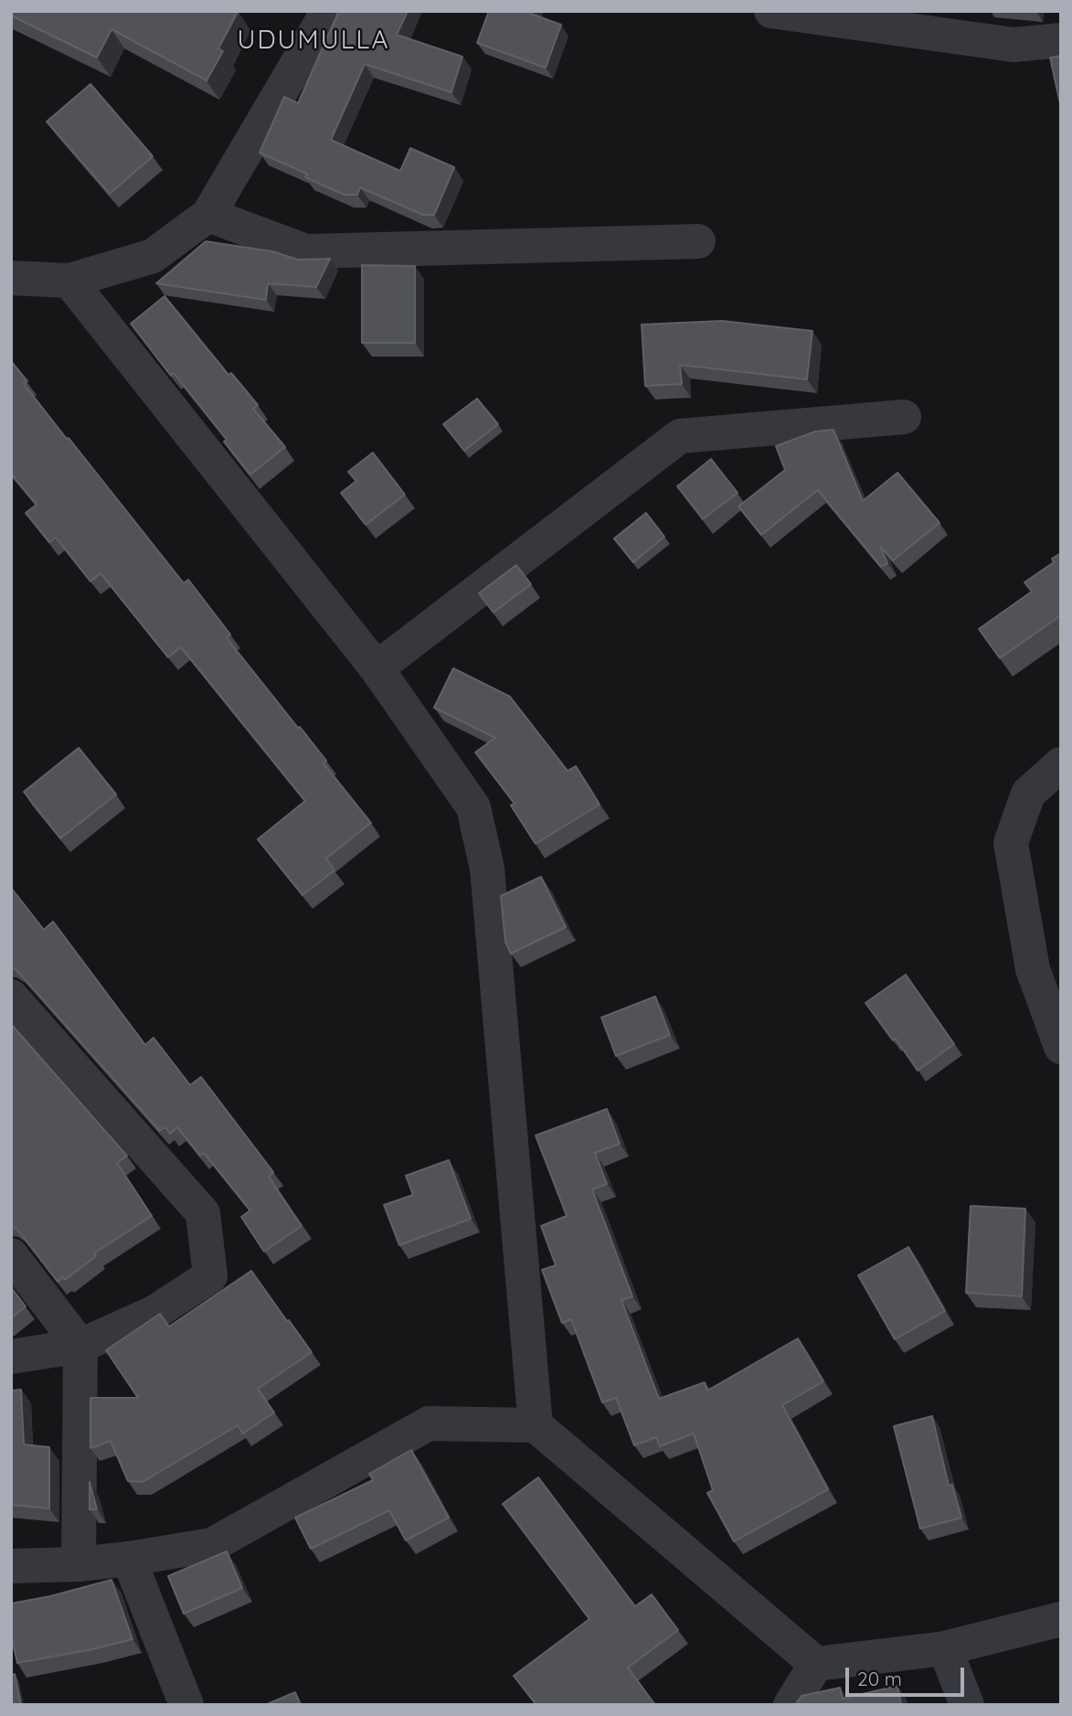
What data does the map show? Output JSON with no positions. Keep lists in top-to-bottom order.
{
  "districts": ["UDUMULLA"],
  "scale_bar": "20 m"
}
